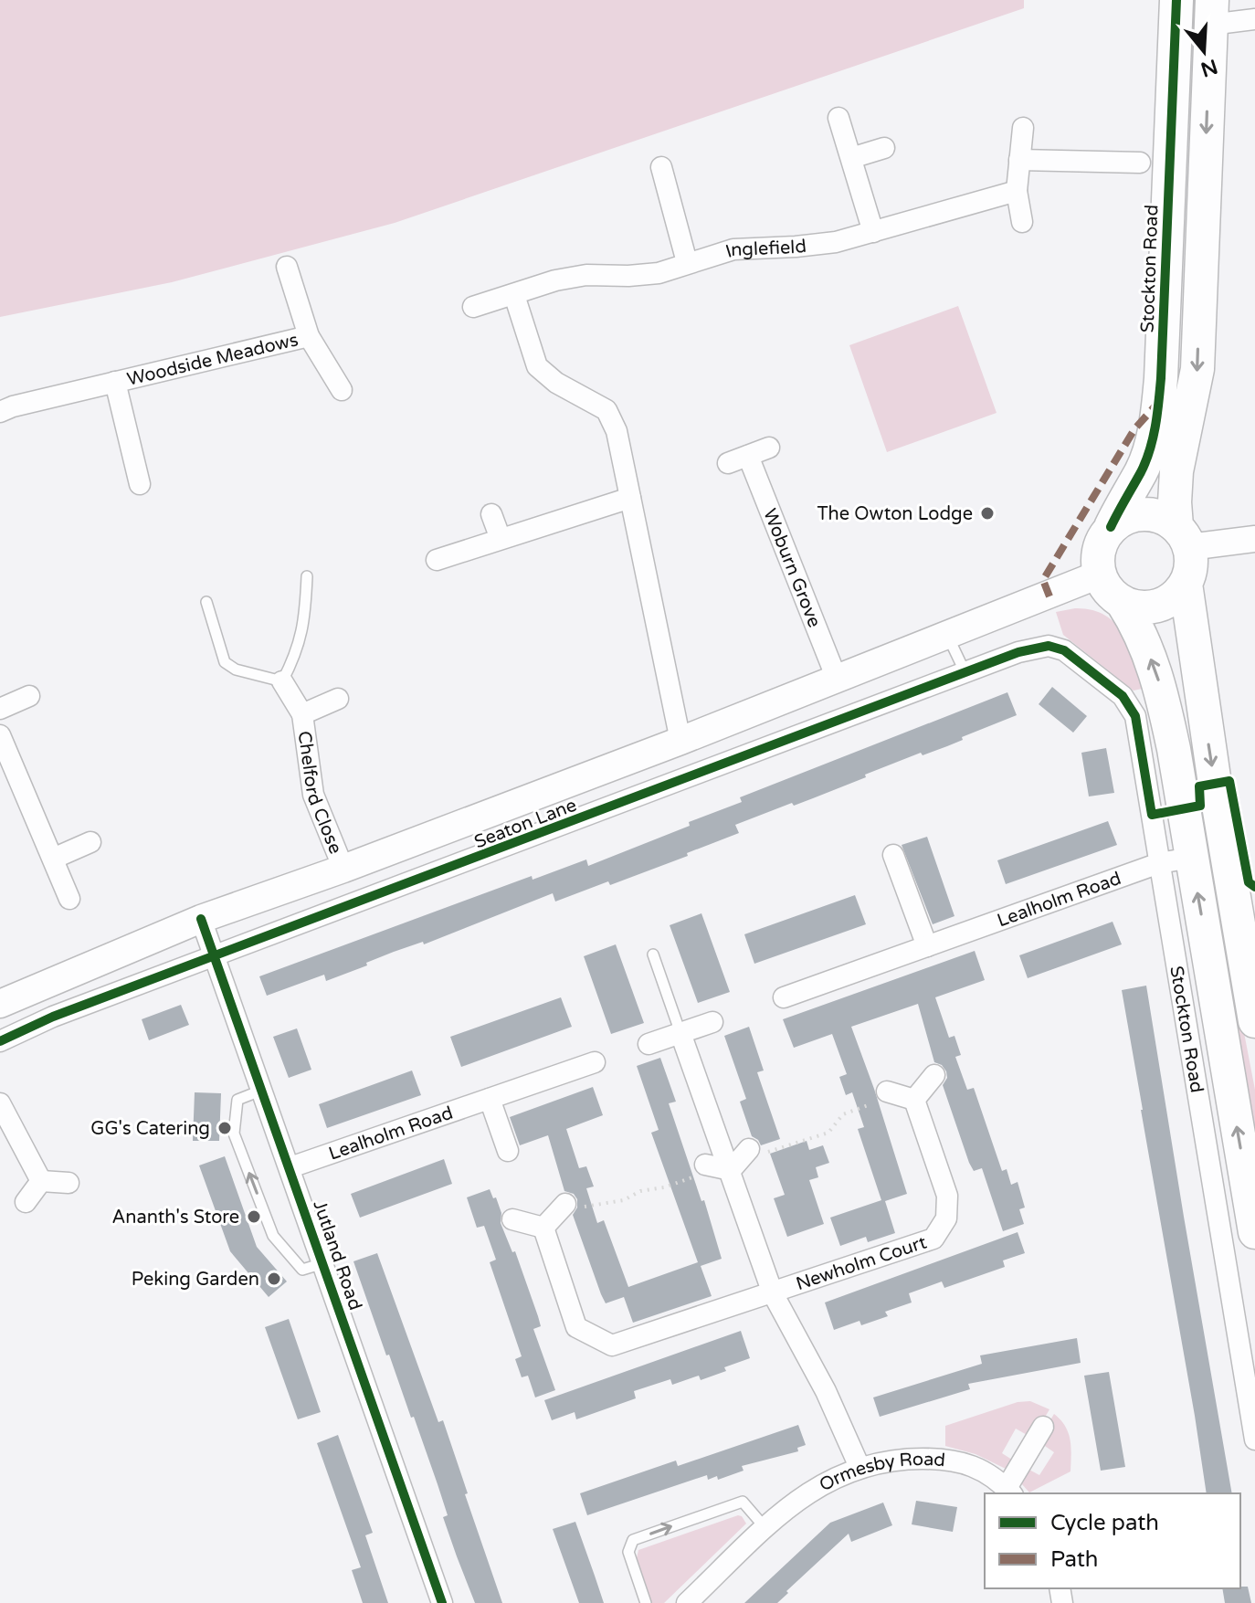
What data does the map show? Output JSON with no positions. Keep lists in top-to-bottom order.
{
  "streets": {
    "highway": ["Stockton Road"],
    "main road": ["Seaton Lane"],
    "street": [
      "Inglefield",
      "Woodside Meadows",
      "Woburn Grove",
      "Chelford Close",
      "Lealholm Road",
      "Jutland Road",
      "Newholm Court",
      "Ormesby Road"
    ]
  },
  "crossings": [
    ["Stockton Road", "Seaton Lane"],
    ["Stockton Road", "Lealholm Road"],
    ["Woburn Grove", "Seaton Lane"],
    ["Chelford Close", "Seaton Lane"],
    ["Seaton Lane", "Jutland Road"],
    ["Lealholm Road", "Jutland Road"],
    ["Newholm Court", "Ormesby Road"]
  ],
  "places": [
    "The Owton Lodge",
    "GG's Catering",
    "Ananth's Store",
    "Peking Garden"
  ],
  "legend": ["Cycle path", "Path"],
  "north": "bottom"
}
